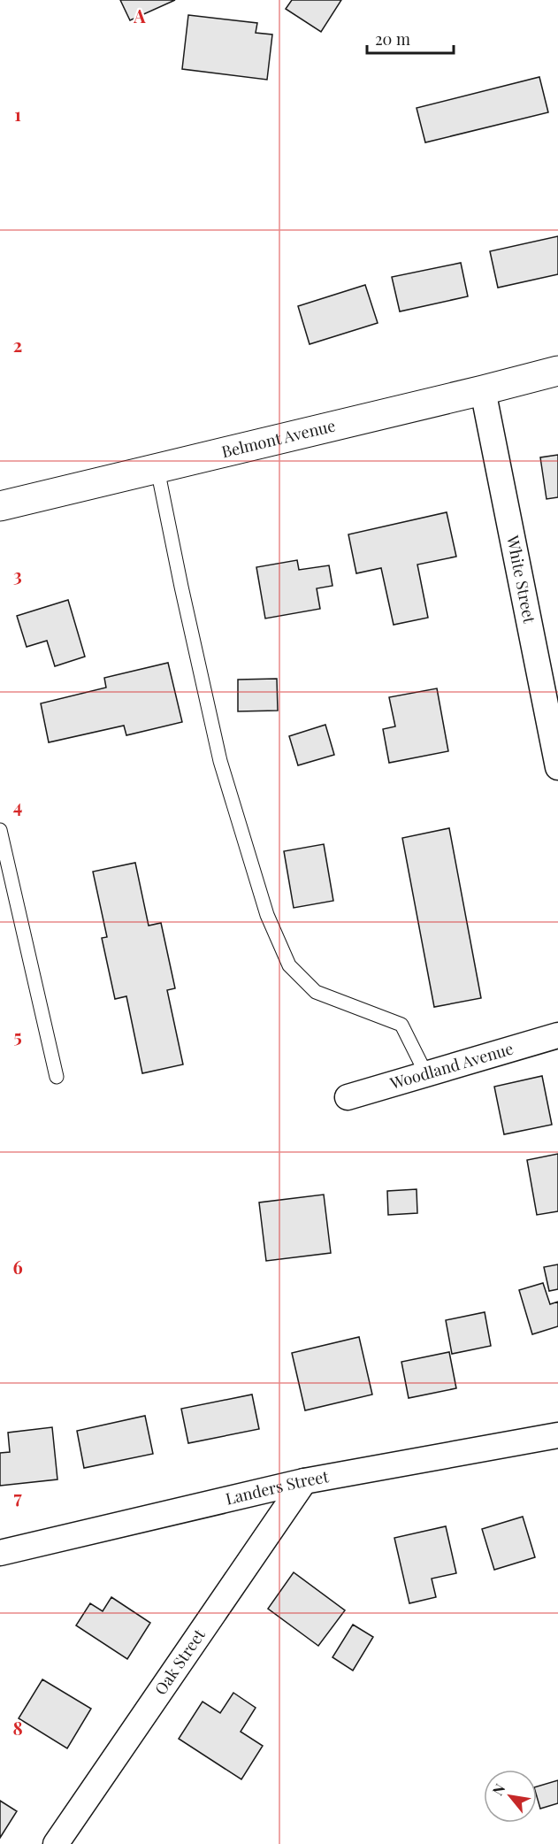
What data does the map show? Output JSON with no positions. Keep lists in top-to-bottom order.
{
  "streets": {
    "main road": ["Belmont Avenue"],
    "street": [
      "White Street",
      "Woodland Avenue",
      "Landers Street",
      "Oak Street"
    ]
  },
  "crossings": [
    ["Belmont Avenue", "White Street"],
    ["Landers Street", "Oak Street"]
  ],
  "scale_bar": "20 m",
  "north": "top left",
  "grid": {
    "columns": ["A"],
    "rows": [
      "1",
      "2",
      "3",
      "4",
      "5",
      "6",
      "7",
      "8"
    ]
  }
}
